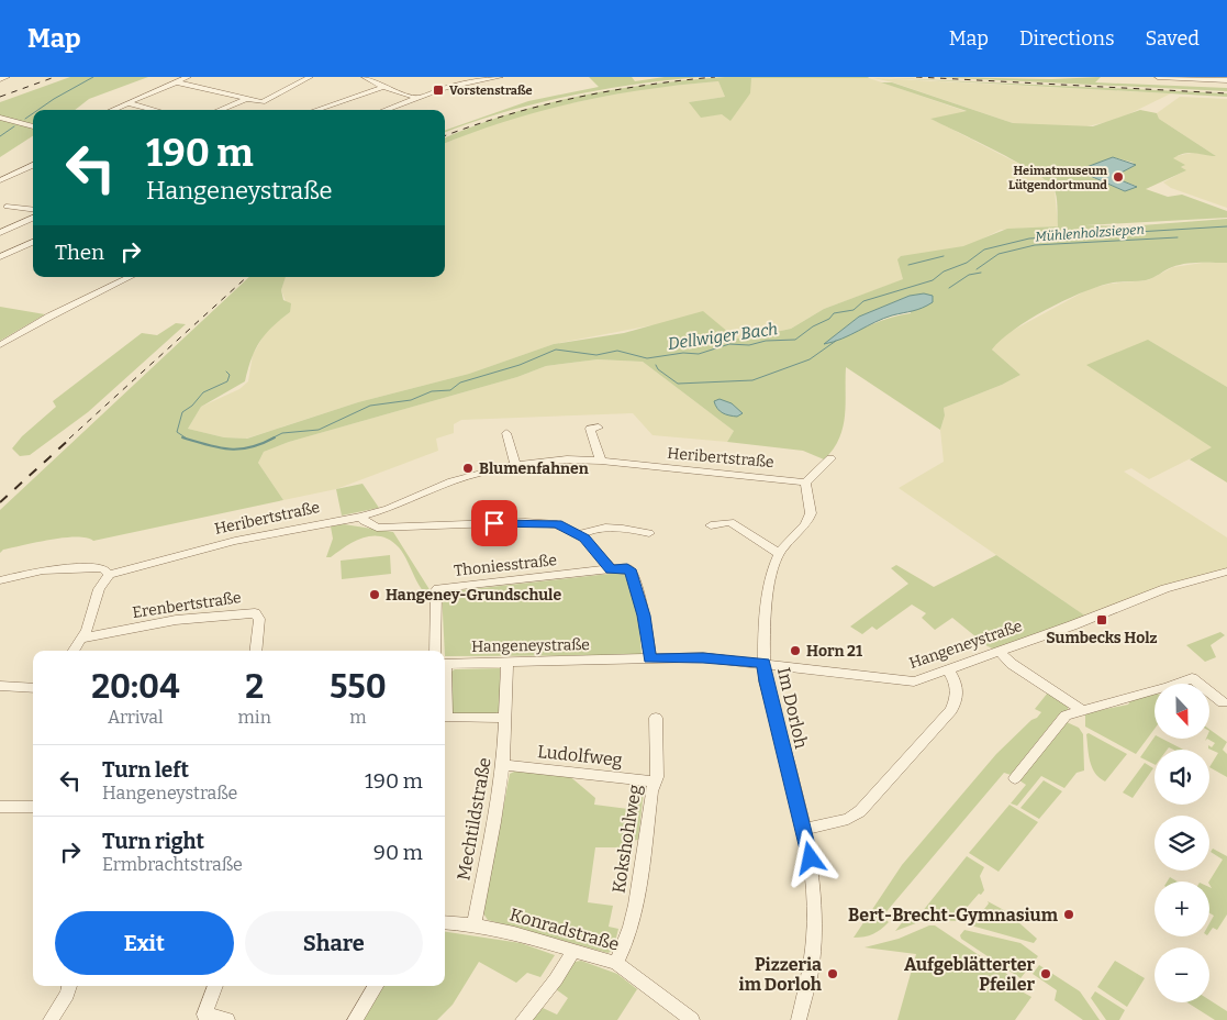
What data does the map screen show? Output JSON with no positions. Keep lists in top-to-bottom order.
{
  "streets": {
    "street": [
      "Heribertstraße",
      "Thoniesstraße",
      "Erenbertstraße",
      "Hangeneystraße",
      "Im Dorloh",
      "Ludolfweg",
      "Mechtildstraße",
      "Kokshohlweg",
      "Konradstraße"
    ]
  },
  "crossings": [
    ["Hangeneystraße", "Im Dorloh"],
    ["Hangeneystraße", "Mechtildstraße"],
    ["Ludolfweg", "Mechtildstraße"],
    ["Ludolfweg", "Kokshohlweg"],
    ["Mechtildstraße", "Konradstraße"],
    ["Kokshohlweg", "Konradstraße"]
  ],
  "water": ["Mühlenholzsiepen", "Dellwiger Bach"],
  "places": {
    "transit": ["Vorstenstraße", "Sumbecks Holz"],
    "other": [
      "Heimatmuseum Lütgendortmund",
      "Blumenfahnen",
      "Hangeney-Grundschule",
      "Horn 21",
      "Bert-Brecht-Gymnasium",
      "Pizzeria im Dorloh",
      "Aufgeblätterter Pfeiler"
    ]
  },
  "north": "bottom",
  "page": {
    "header": "Map",
    "nav": ["Map", "Directions", "Saved"],
    "turn": ["190 m", "Hangeneystraße"],
    "then": "Then",
    "eta": [
      "20:04",
      "Arrival",
      "2",
      "min",
      "550",
      "m"
    ],
    "map_buttons": ["+", "−"],
    "list": [
      {
        "name": "Turn left",
        "note": "Hangeneystraße",
        "value": "190 m"
      },
      {
        "name": "Turn right",
        "note": "Ermbrachtstraße",
        "value": "90 m"
      }
    ],
    "buttons": ["Exit", "Share"]
  }
}
